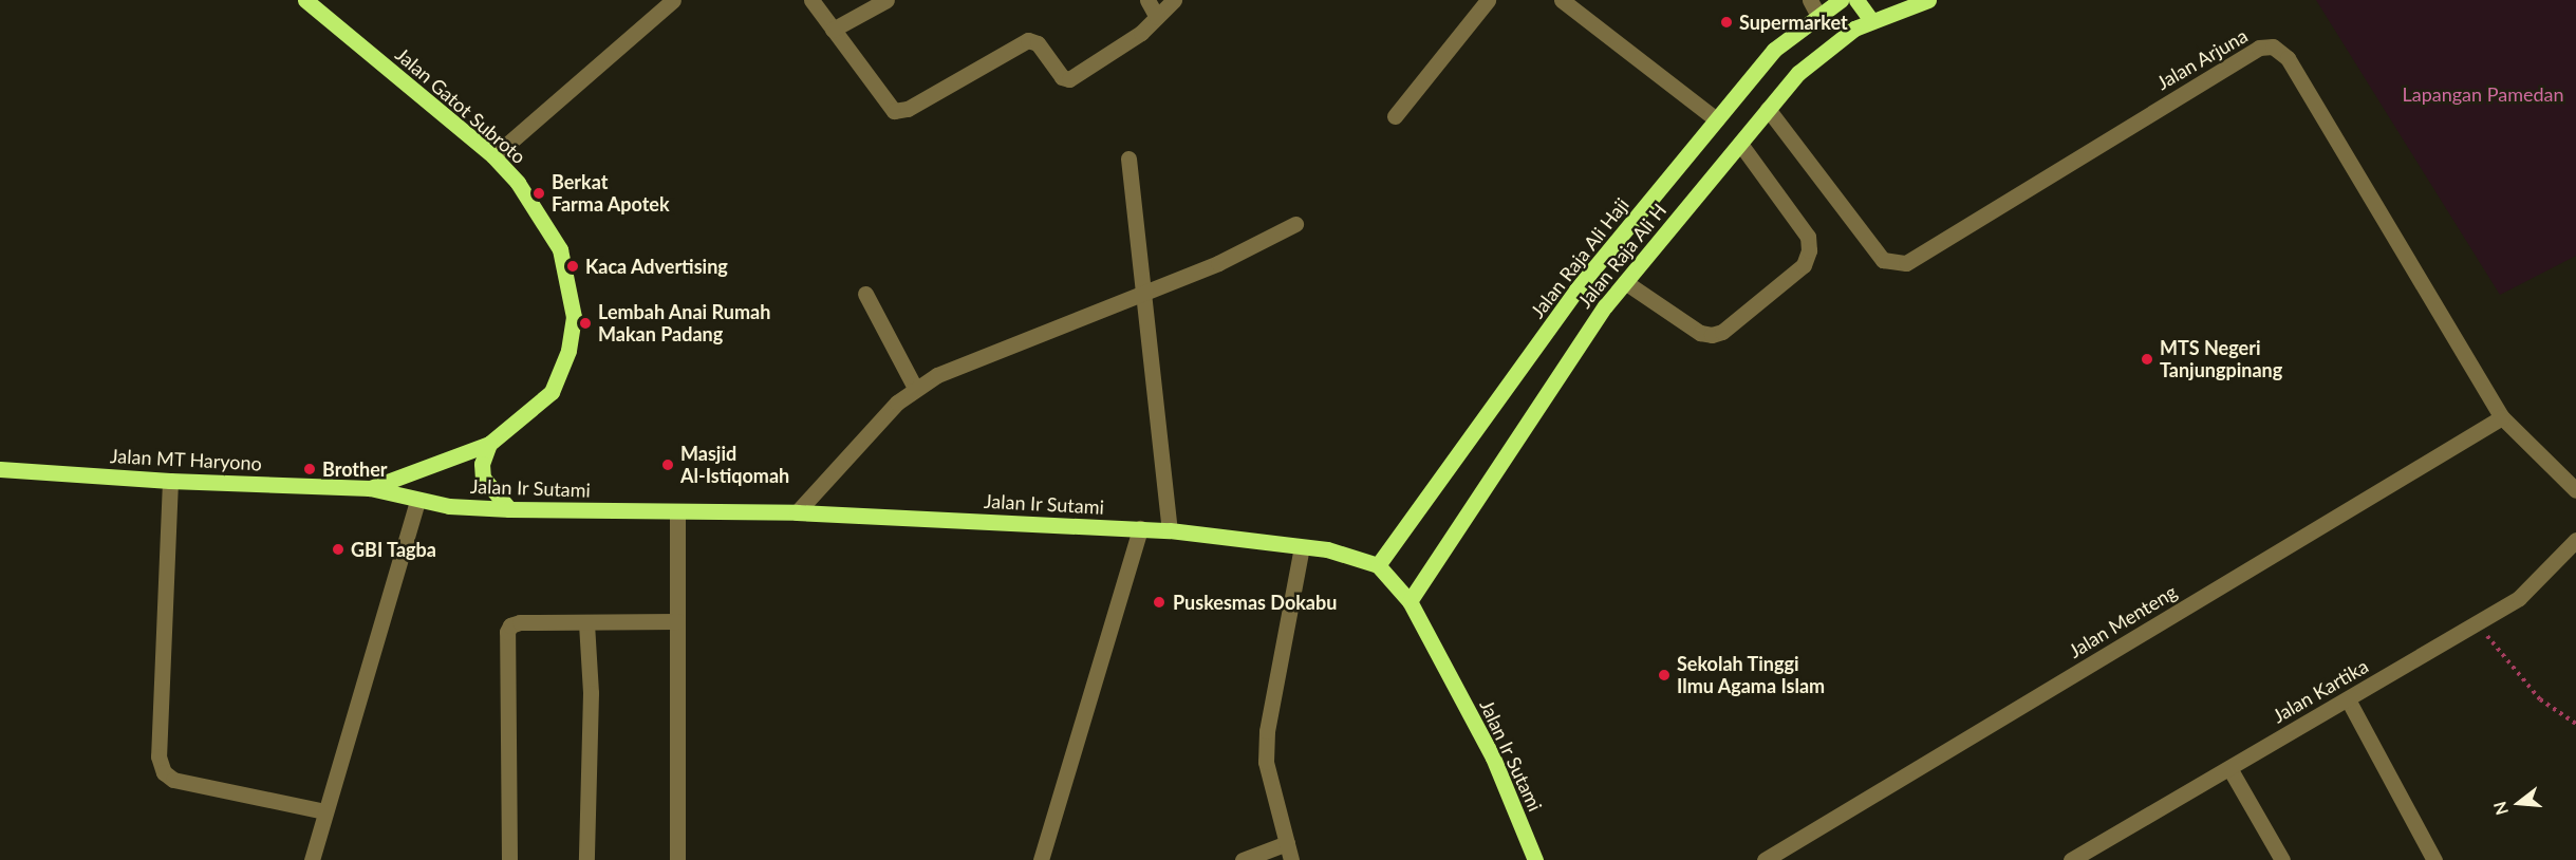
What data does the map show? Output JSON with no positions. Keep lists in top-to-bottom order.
{
  "streets": {
    "main road": [
      "Jalan Gatot Subroto",
      "Jalan Raja Ali H",
      "Jalan Raja Ali Haji",
      "Jalan MT Haryono",
      "Jalan Ir Sutami"
    ],
    "street": ["Jalan Arjuna", "Jalan Menteng", "Jalan Kartika"]
  },
  "crossings": [
    ["Jalan Arjuna", "Jalan Raja Ali H"],
    ["Jalan Arjuna", "Jalan Menteng"],
    ["Jalan Gatot Subroto", "Jalan MT Haryono"],
    ["Jalan Gatot Subroto", "Jalan Ir Sutami"],
    ["Jalan Raja Ali H", "Jalan Ir Sutami"],
    ["Jalan Raja Ali Haji", "Jalan Ir Sutami"],
    ["Jalan MT Haryono", "Jalan Ir Sutami"]
  ],
  "parks": ["Lapangan Pamedan"],
  "places": [
    "Supermarket",
    "Berkat Farma Apotek",
    "Kaca Advertising",
    "Lembah Anai Rumah Makan Padang",
    "MTS Negeri Tanjungpinang",
    "Masjid Al-Istiqomah",
    "Brother",
    "GBI Tagba",
    "Puskesmas Dokabu",
    "Sekolah Tinggi Ilmu Agama Islam"
  ],
  "north": "left"
}
